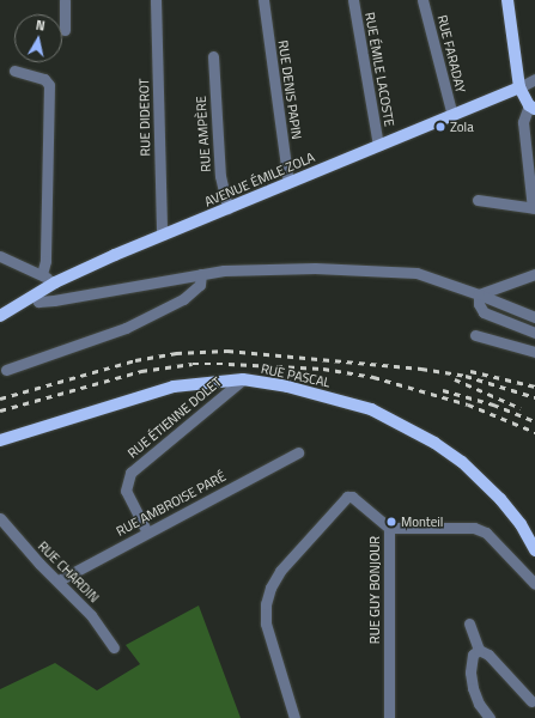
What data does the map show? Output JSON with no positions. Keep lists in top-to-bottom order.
{
  "streets": {
    "main road": ["AVENUE ÉMILE ZOLA", "RUE PASCAL"],
    "street": [
      "RUE FARADAY",
      "RUE ÉMILE LACOSTE",
      "RUE DENIS PAPIN",
      "RUE DIDEROT",
      "RUE AMPÈRE",
      "RUE ÉTIENNE DOLET",
      "RUE AMBROISE PARÉ",
      "RUE CHARDIN",
      "RUE GUY BONJOUR"
    ]
  },
  "crossings": [
    ["RUE FARADAY", "AVENUE ÉMILE ZOLA"],
    ["RUE ÉMILE LACOSTE", "AVENUE ÉMILE ZOLA"],
    ["RUE DENIS PAPIN", "AVENUE ÉMILE ZOLA"],
    ["RUE DIDEROT", "AVENUE ÉMILE ZOLA"],
    ["RUE AMPÈRE", "AVENUE ÉMILE ZOLA"],
    ["RUE PASCAL", "RUE ÉTIENNE DOLET"],
    ["RUE ÉTIENNE DOLET", "RUE AMBROISE PARÉ"],
    ["RUE AMBROISE PARÉ", "RUE CHARDIN"]
  ],
  "places": ["Zola", "Monteil"],
  "north": "top"
}
